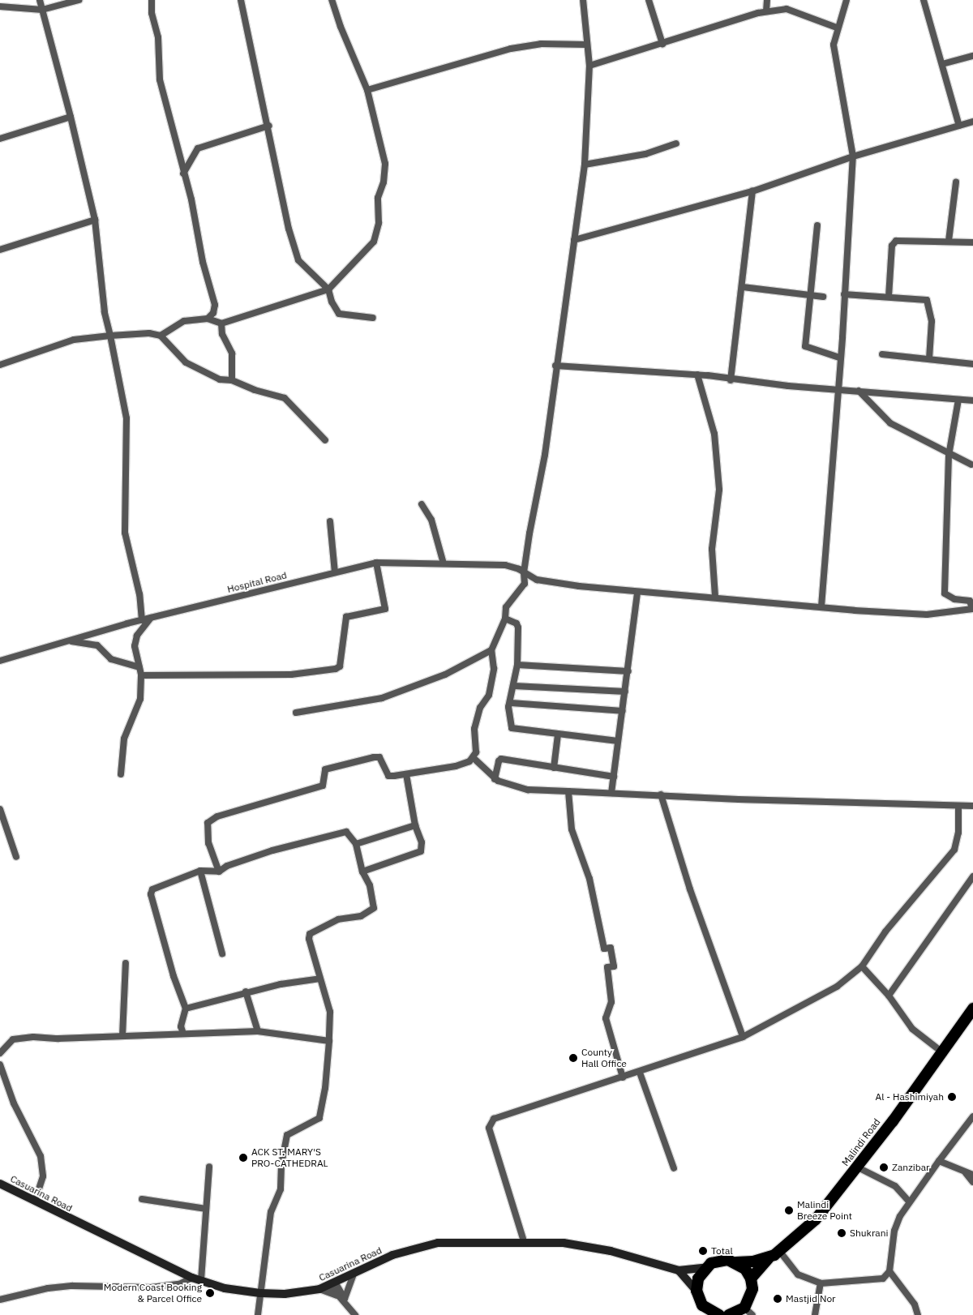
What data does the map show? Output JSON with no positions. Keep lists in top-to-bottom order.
{
  "streets": {
    "highway": ["Malindi Road"],
    "street": ["Hospital Road", "Casuarina Road"]
  },
  "places": [
    "County Hall Office",
    "Al - Hashimiyah",
    "ACK ST. MARY'S PRO-CATHEDRAL",
    "Zanzibar",
    "Malindi Breeze Point",
    "Shukrani",
    "Total",
    "Modern Coast Booking & Parcel Office",
    "Mastjid Nor"
  ]
}
